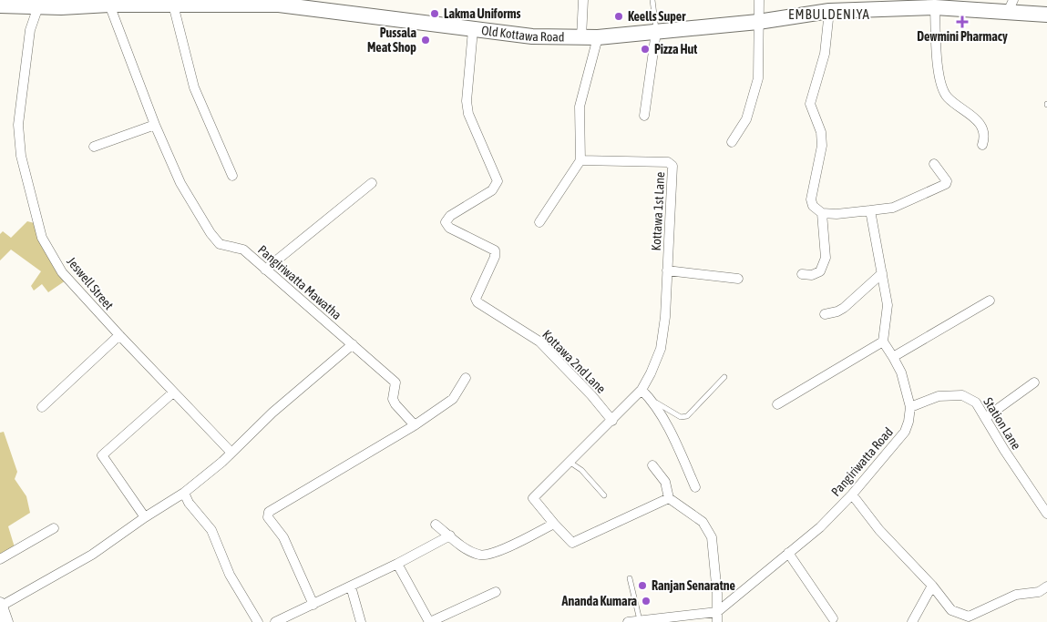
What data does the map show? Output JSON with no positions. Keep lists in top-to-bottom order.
{
  "streets": {
    "main road": ["Old Kottawa Road"],
    "street": [
      "Kottawa 1st Lane",
      "Pangiriwatta Mawatha",
      "Jeswell Street",
      "Kottawa 2nd Lane",
      "Station Lane",
      "Pangiriwatta Road"
    ]
  },
  "crossings": [
    ["Old Kottawa Road", "Pangiriwatta Mawatha"],
    ["Old Kottawa Road", "Jeswell Street"],
    ["Old Kottawa Road", "Kottawa 2nd Lane"],
    ["Kottawa 1st Lane", "Kottawa 2nd Lane"],
    ["Station Lane", "Pangiriwatta Road"]
  ],
  "districts": ["EMBULDENIYA"],
  "places": {
    "other": [
      "Lakma Uniforms",
      "Keells Super",
      "Pussala Meat Shop",
      "Pizza Hut",
      "Ranjan Senaratne",
      "Ananda Kumara"
    ],
    "health": ["Dewmini Pharmacy"]
  }
}
